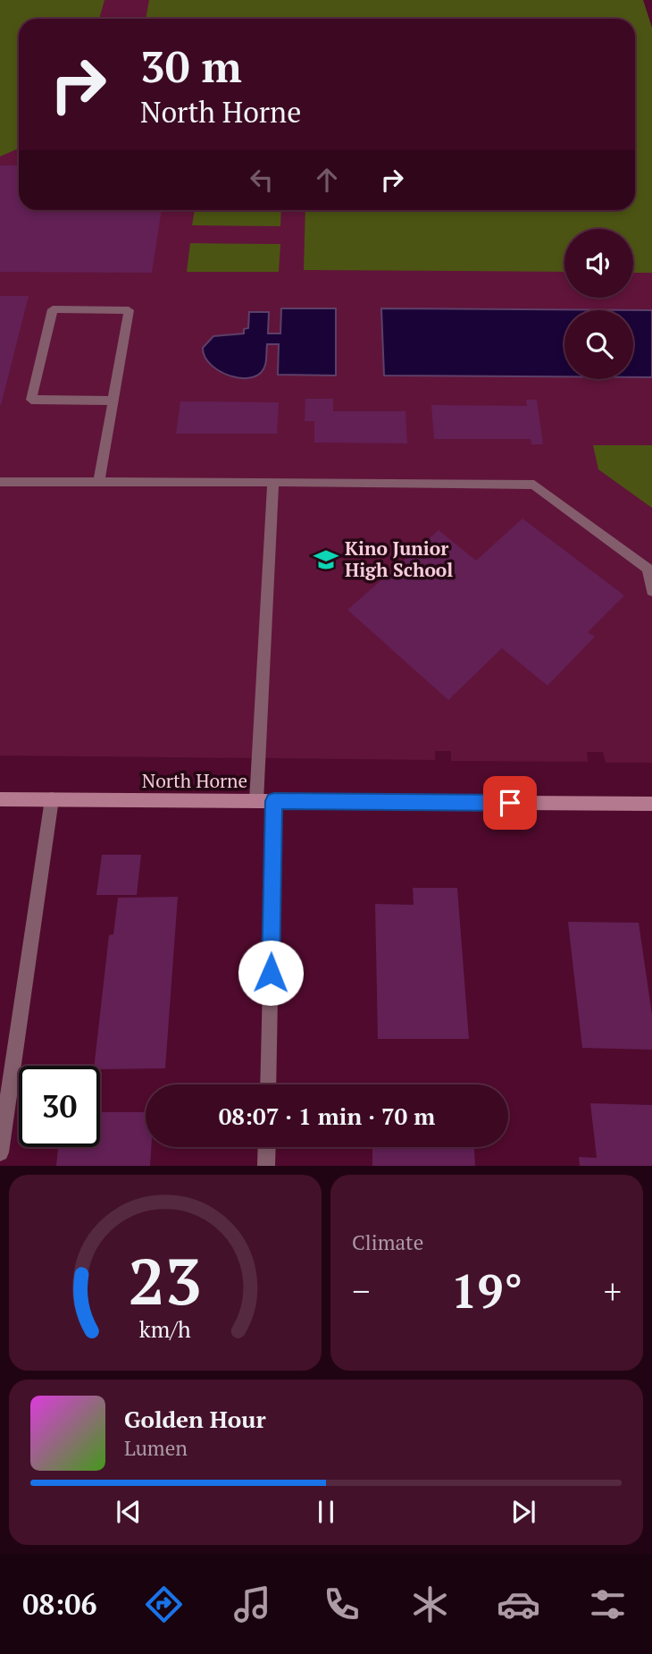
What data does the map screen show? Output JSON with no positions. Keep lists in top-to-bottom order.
{
  "streets": {
    "street": ["North Horne"]
  },
  "places": {
    "school or university": ["Kino Junior High School"]
  },
  "page": {
    "turn": ["30 m", "North Horne"],
    "limit": "30",
    "trip": "08:07 · 1 min · 70 m",
    "tile": "Climate",
    "heat": ["−", "19°", "+"],
    "song": ["Golden Hour", "Lumen"],
    "tabs": "08:06",
    "gauge": ["23", "km/h"]
  }
}
